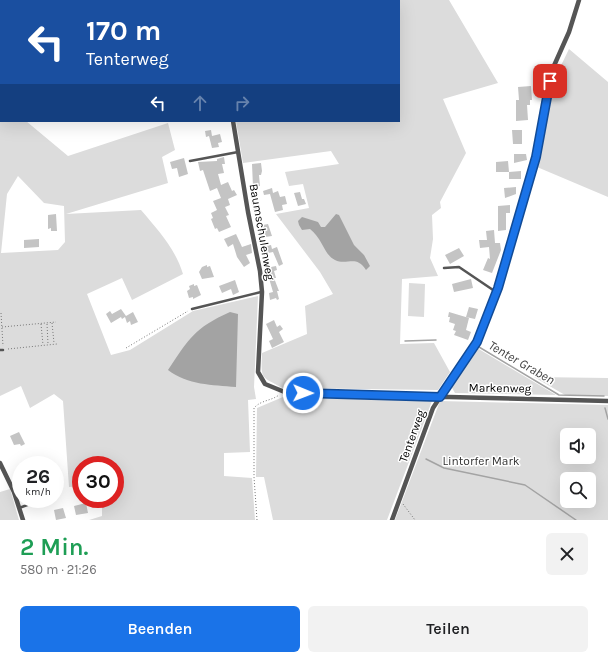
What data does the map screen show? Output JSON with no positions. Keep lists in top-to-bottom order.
{
  "streets": {
    "street": ["Baumschulenweg", "Markenweg", "Tenterweg"]
  },
  "crossings": [
    ["Baumschulenweg", "Markenweg"],
    ["Baumschulenweg", "Tenterweg"],
    ["Markenweg", "Tenterweg"]
  ],
  "water": ["Tenter Graben"],
  "parks": ["Lintorfer Mark"],
  "page": {
    "turn": ["170 m", "Tenterweg"],
    "speed": "26 km/h",
    "limit": "30",
    "heading": ["2 Min.", "580 m · 21:26"],
    "buttons": ["Beenden", "Teilen"]
  }
}
